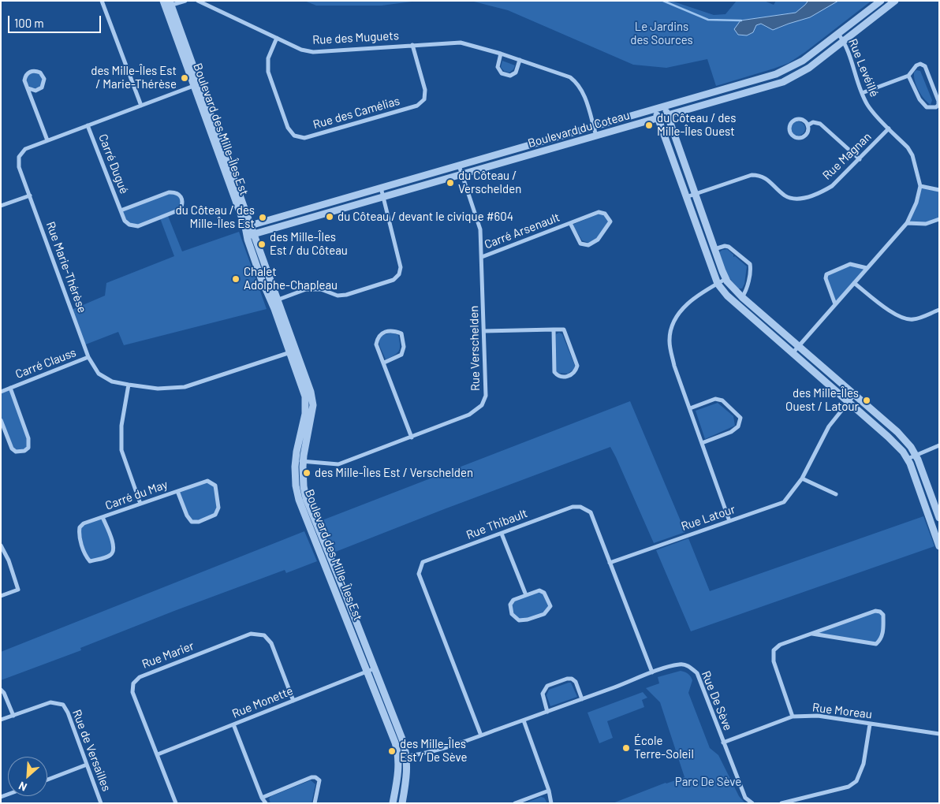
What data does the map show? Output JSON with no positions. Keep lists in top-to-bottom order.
{
  "streets": {
    "street": [
      "Rue des Muguets",
      "Rue Levéillé",
      "Rue des Camélias",
      "Boulevard des Mille-Îles Est",
      "Boulevard du Coteau",
      "Rue Magnan",
      "Carré Dugué",
      "Carré Arsenault",
      "Rue Marie-Thérèse",
      "Rue Verschelden",
      "Carré Clauss",
      "Carré du May",
      "Rue Latour",
      "Rue Thibault",
      "Rue Marier",
      "Rue De Sève",
      "Rue Monette",
      "Rue Moreau",
      "Rue de Versailles"
    ]
  },
  "crossings": [
    ["Rue des Muguets", "Rue des Camélias"],
    ["Rue des Muguets", "Boulevard du Coteau"],
    ["Rue Levéillé", "Boulevard du Coteau"],
    ["Rue Levéillé", "Rue Magnan"],
    ["Boulevard des Mille-Îles Est", "Boulevard du Coteau"],
    ["Boulevard des Mille-Îles Est", "Rue Marie-Thérèse"],
    ["Boulevard des Mille-Îles Est", "Rue Verschelden"],
    ["Boulevard des Mille-Îles Est", "Rue De Sève"],
    ["Boulevard des Mille-Îles Est", "Rue Monette"],
    ["Boulevard du Coteau", "Rue Verschelden"],
    ["Carré Dugué", "Rue Marie-Thérèse"],
    ["Carré Arsenault", "Rue Verschelden"],
    ["Rue Marie-Thérèse", "Carré Clauss"],
    ["Rue Latour", "Rue Thibault"],
    ["Rue Thibault", "Rue De Sève"],
    ["Rue Marier", "Rue Monette"],
    ["Rue De Sève", "Rue Moreau"]
  ],
  "parks": ["Le Jardins des Sources", "Parc De Sève"],
  "places": [
    "des Mille-Îles Est / Marie-Thérèse",
    "du Côteau / des Mille-Îles Ouest",
    "du Côteau / Verschelden",
    "du Côteau / devant le civique #604",
    "du Côteau / des Mille-Îles Est",
    "des Mille-Îles Est / du Côteau",
    "Chalet Adolphe-Chapleau",
    "des Mille-Îles Ouest / Latour",
    "des Mille-Îles Est / Verschelden",
    "École Terre-Soleil",
    "des Mille-Îles Est / De Sève"
  ],
  "scale_bar": "100 m",
  "north": "bottom left"
}
